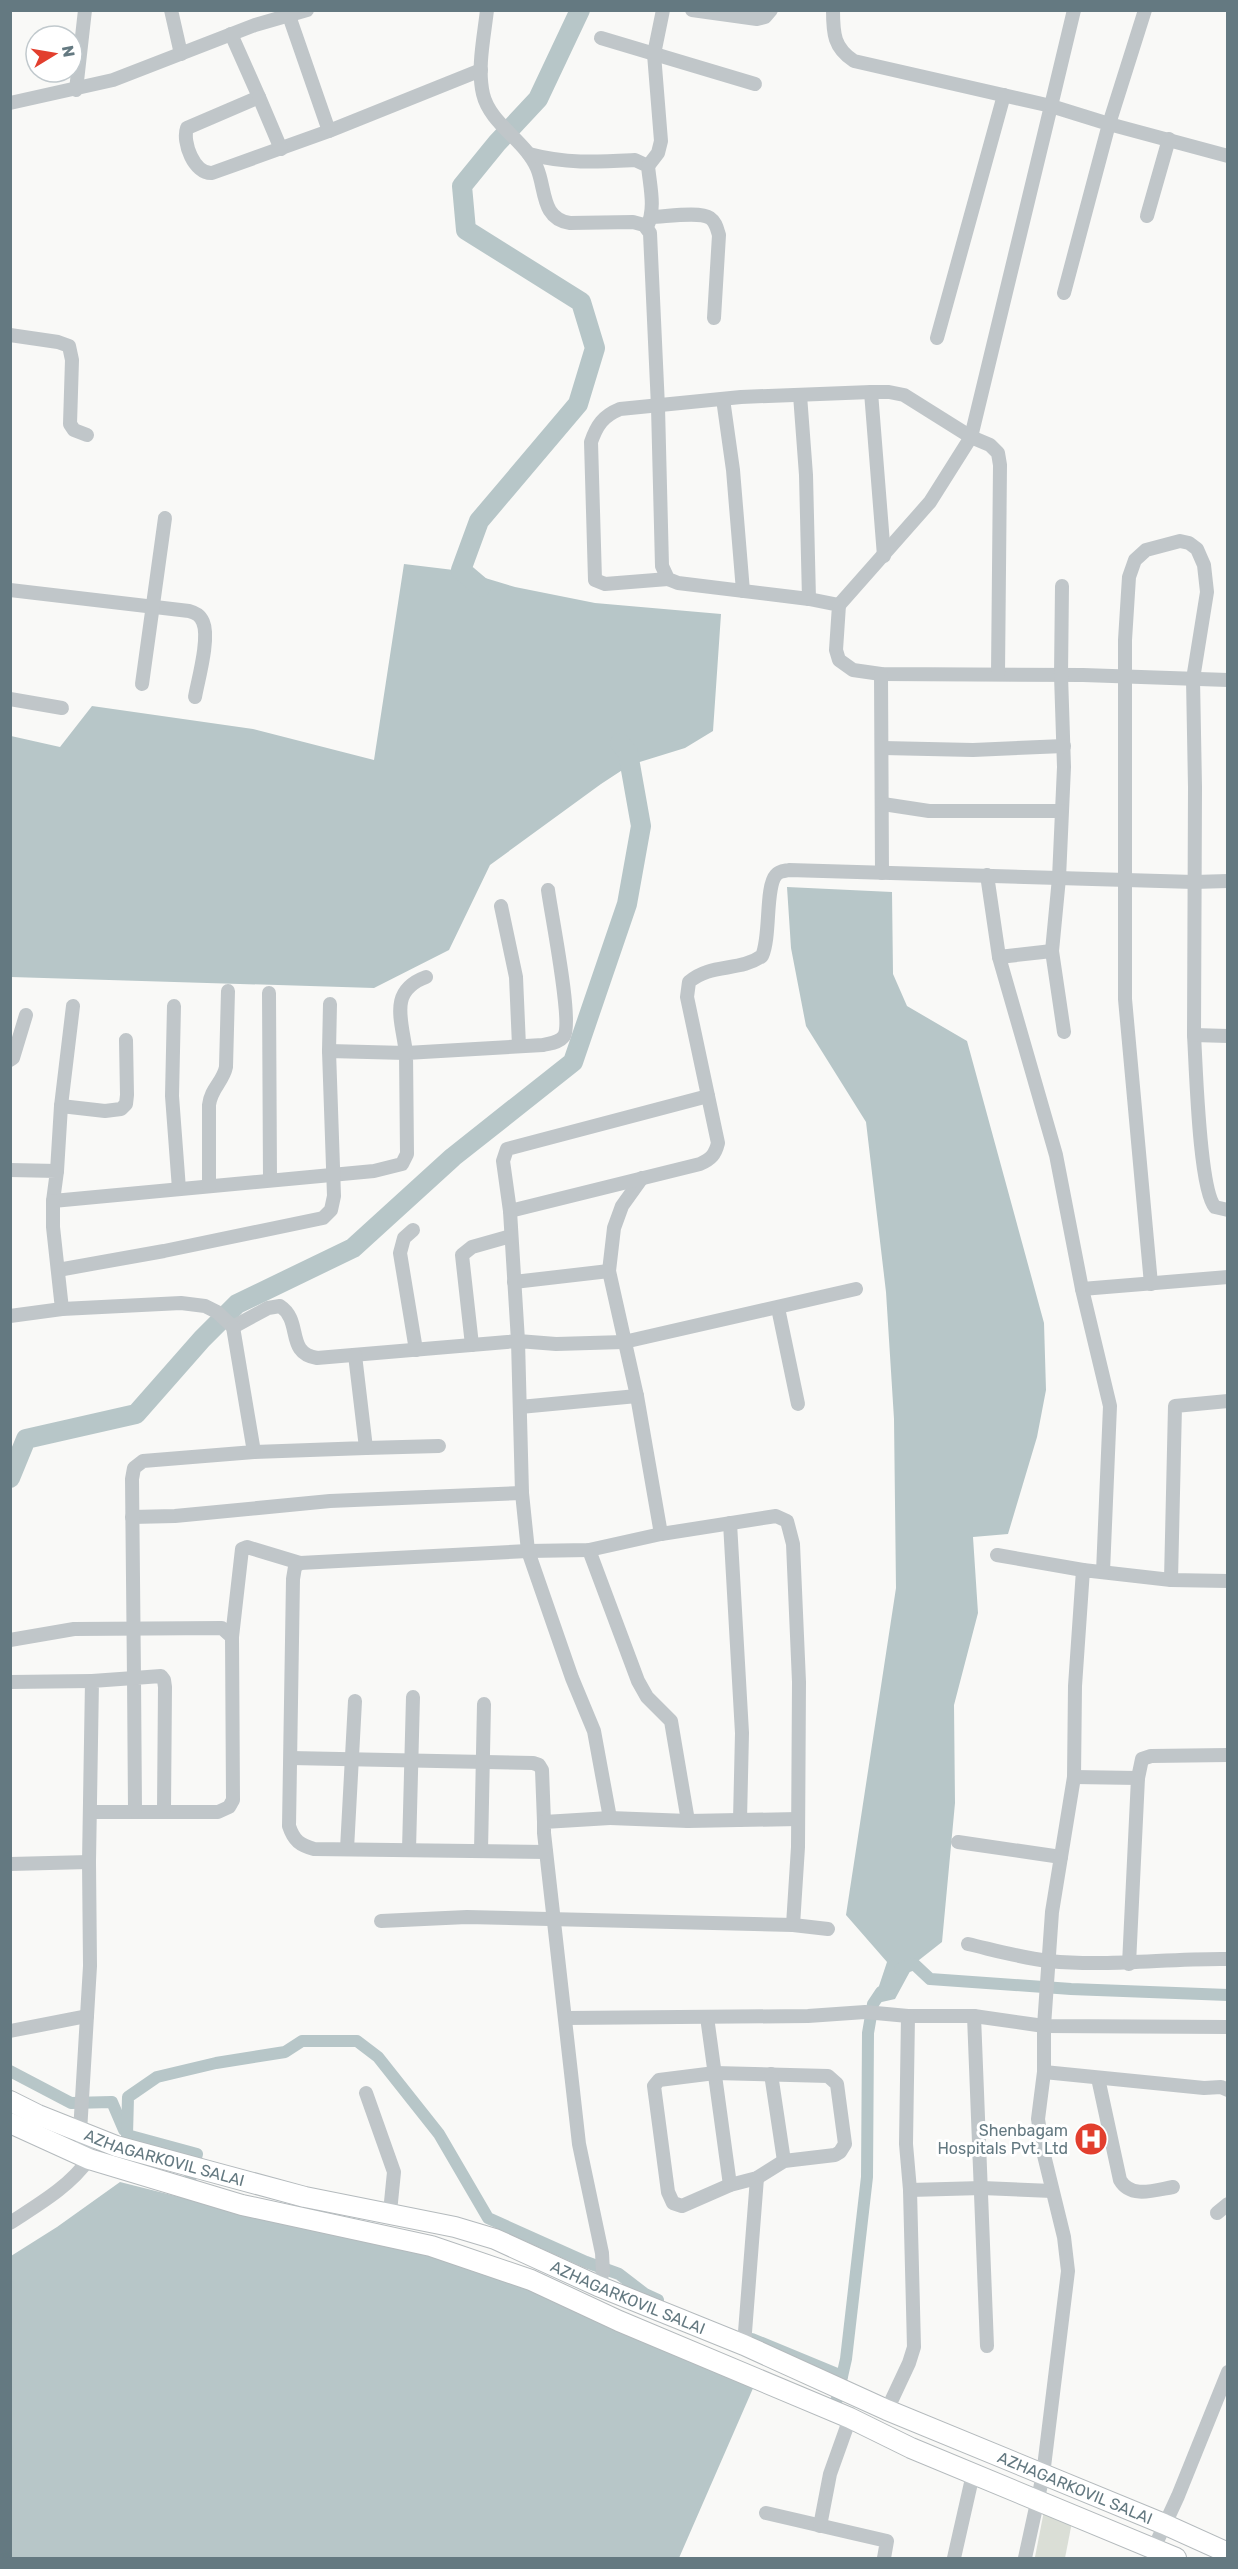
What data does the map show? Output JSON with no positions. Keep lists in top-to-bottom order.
{
  "streets": {
    "main road": ["AZHAGARKOVIL SALAI"]
  },
  "places": {
    "hospital": ["Shenbagam Hospitals Pvt. Ltd"]
  },
  "north": "right"
}
